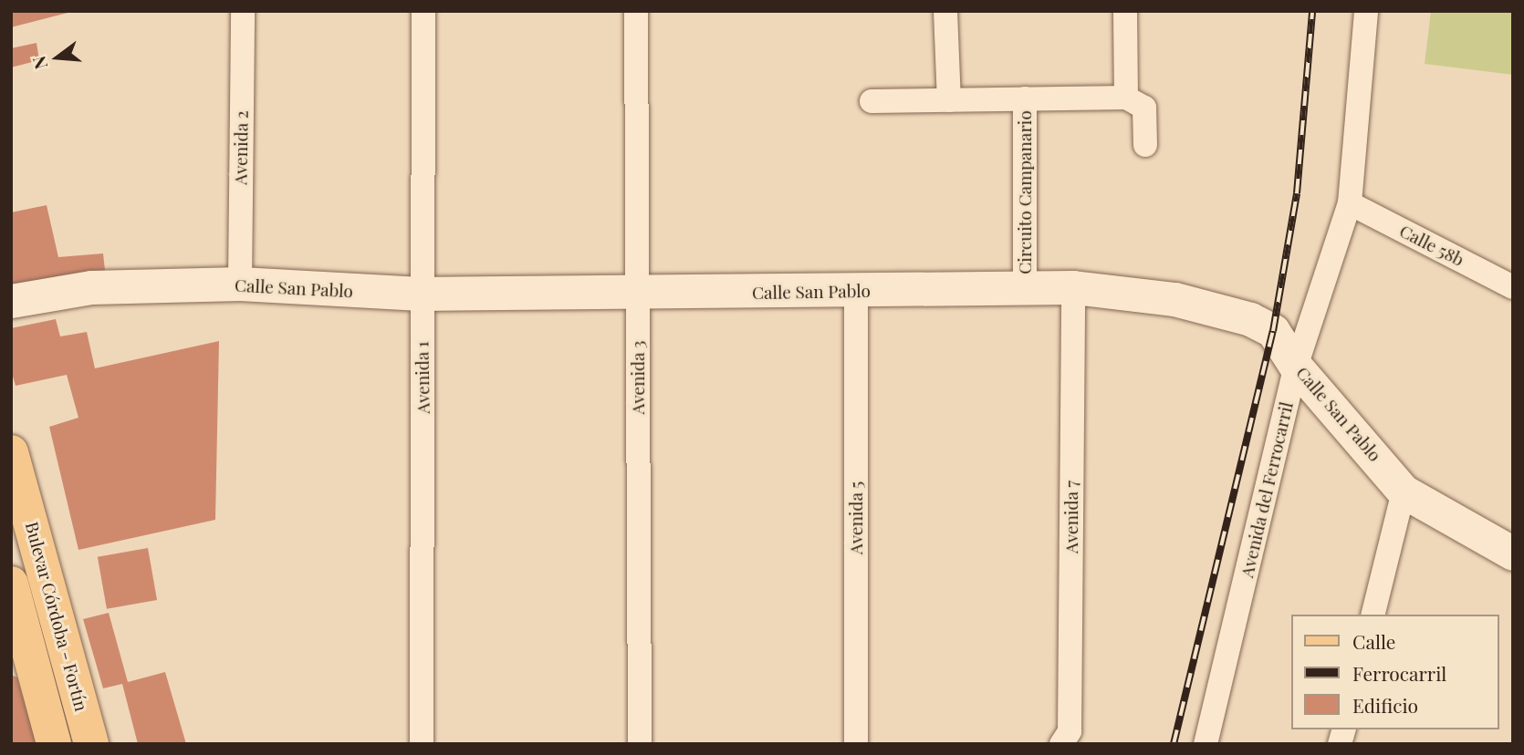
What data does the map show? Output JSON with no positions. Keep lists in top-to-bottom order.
{
  "streets": {
    "main road": ["Bulevar Córdoba - Fortín"],
    "street": [
      "Avenida 2",
      "Circuito Campanario",
      "Calle 58b",
      "Calle San Pablo",
      "Avenida 1",
      "Avenida 3",
      "Avenida del Ferrocarril",
      "Avenida 7",
      "Avenida 5"
    ]
  },
  "crossings": [
    ["Avenida 2", "Calle San Pablo"],
    ["Circuito Campanario", "Calle San Pablo"],
    ["Calle 58b", "Avenida del Ferrocarril"],
    ["Calle San Pablo", "Avenida 1"],
    ["Calle San Pablo", "Avenida 3"],
    ["Calle San Pablo", "Avenida del Ferrocarril"],
    ["Calle San Pablo", "Avenida 7"],
    ["Calle San Pablo", "Avenida 5"]
  ],
  "legend": ["Calle", "Ferrocarril", "Edificio"],
  "north": "left"
}
